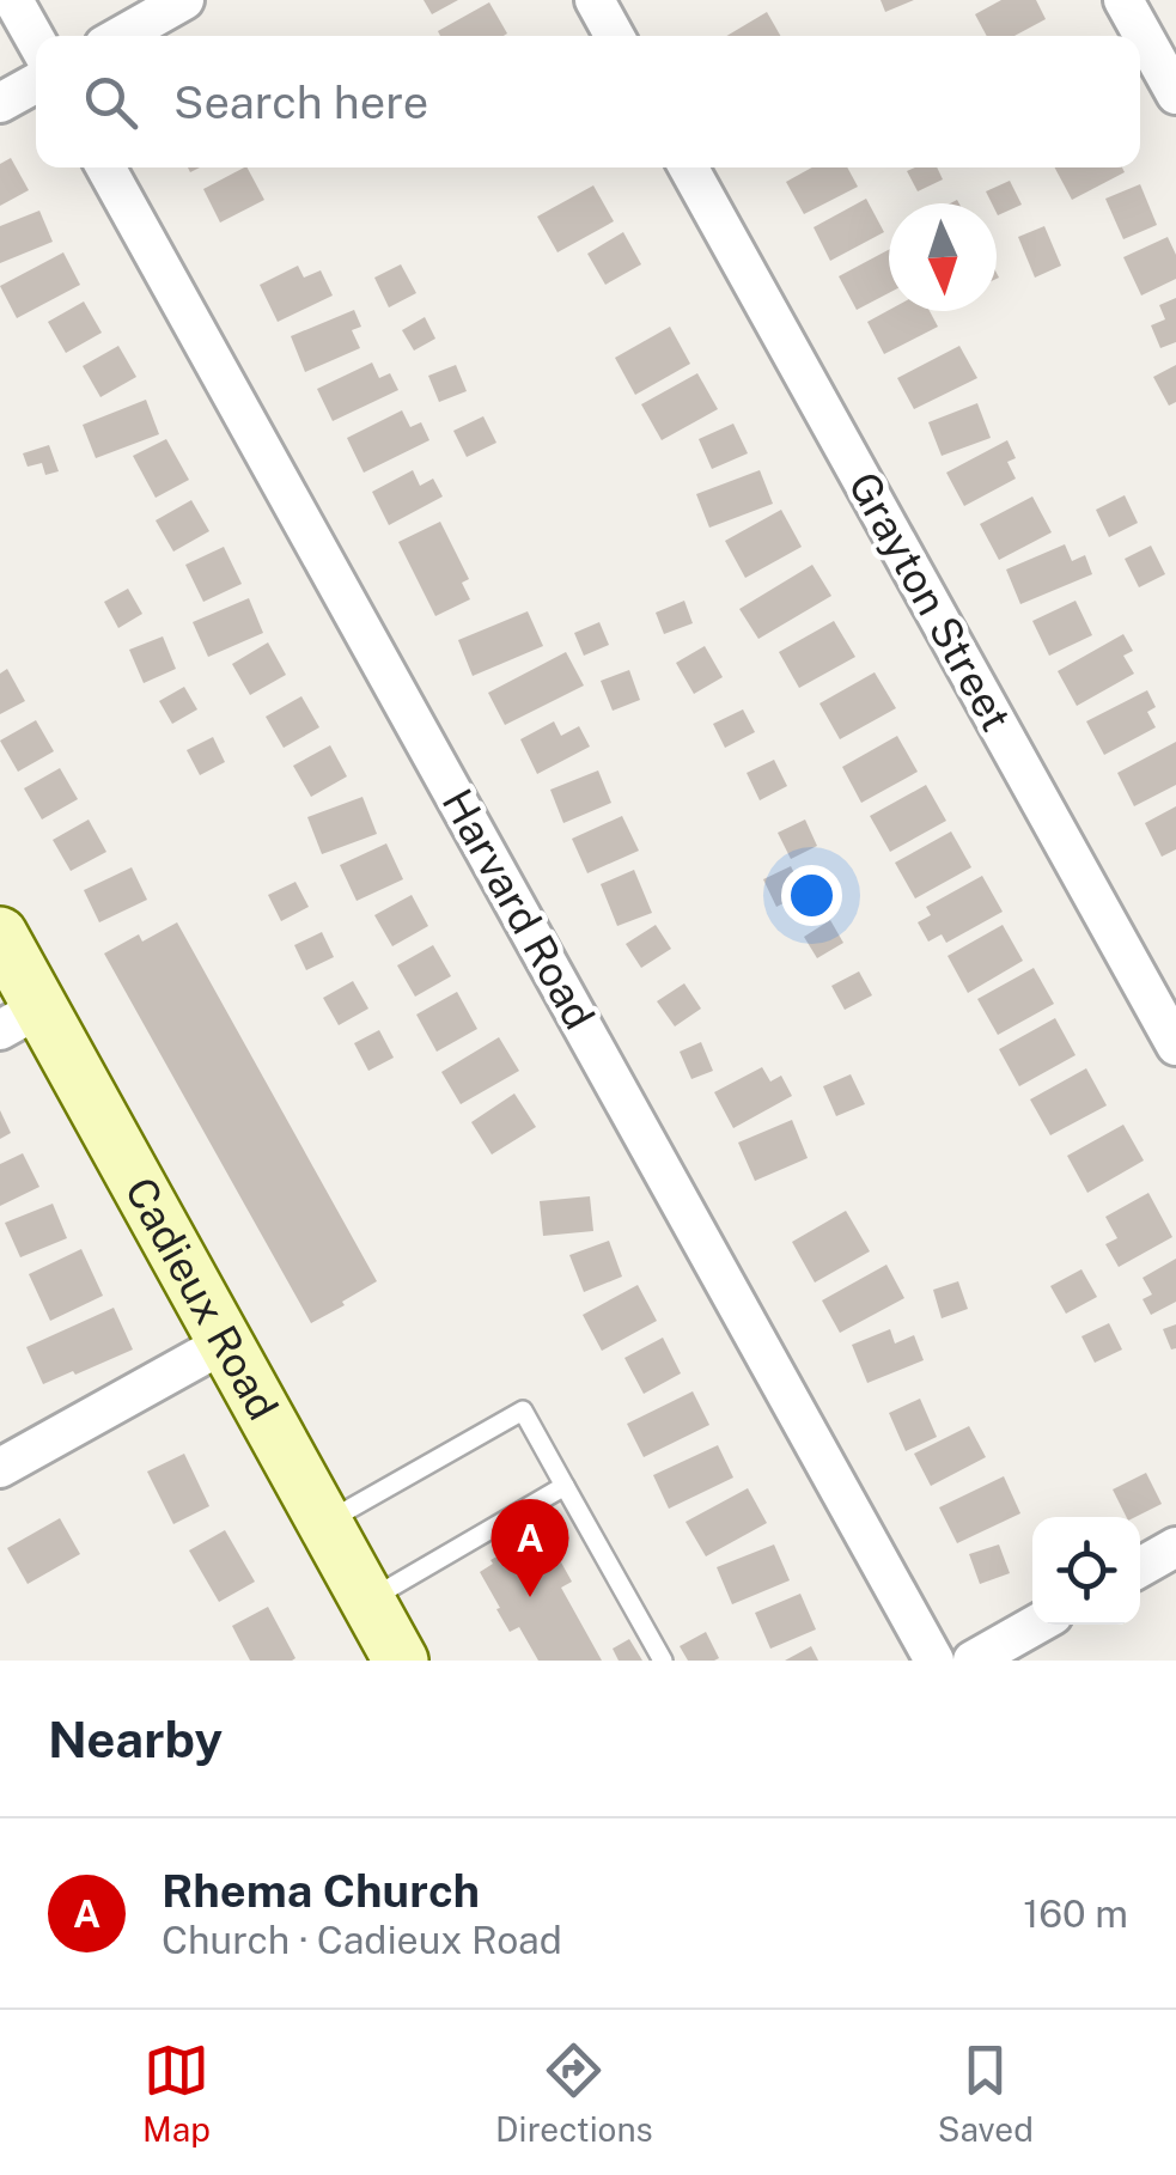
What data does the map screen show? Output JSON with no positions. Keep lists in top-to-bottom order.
{
  "streets": {
    "street": ["Grayton Street", "Harvard Road", "Cadieux Road"]
  },
  "north": "bottom",
  "page": {
    "search": "Search here",
    "pins": "A",
    "heading": "Nearby",
    "list": [
      {
        "mark": "A",
        "name": "Rhema Church",
        "note": "Church · Cadieux Road",
        "value": "160 m"
      }
    ],
    "nav": ["Map", "Directions", "Saved"]
  }
}
